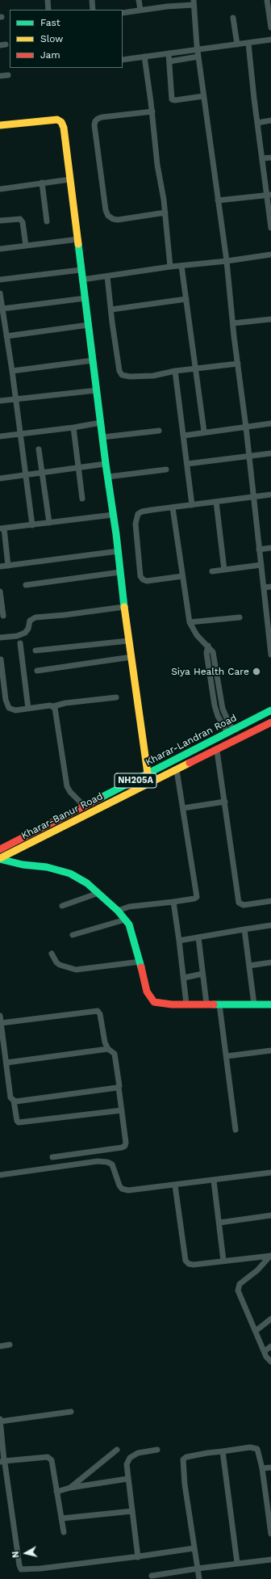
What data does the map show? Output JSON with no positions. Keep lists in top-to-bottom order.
{
  "streets": {
    "main road": ["Kharar-Landran Road", "NH205A", "Kharar-Banur Road"]
  },
  "places": ["Siya Health Care"],
  "legend": ["Fast", "Slow", "Jam"],
  "north": "left"
}
